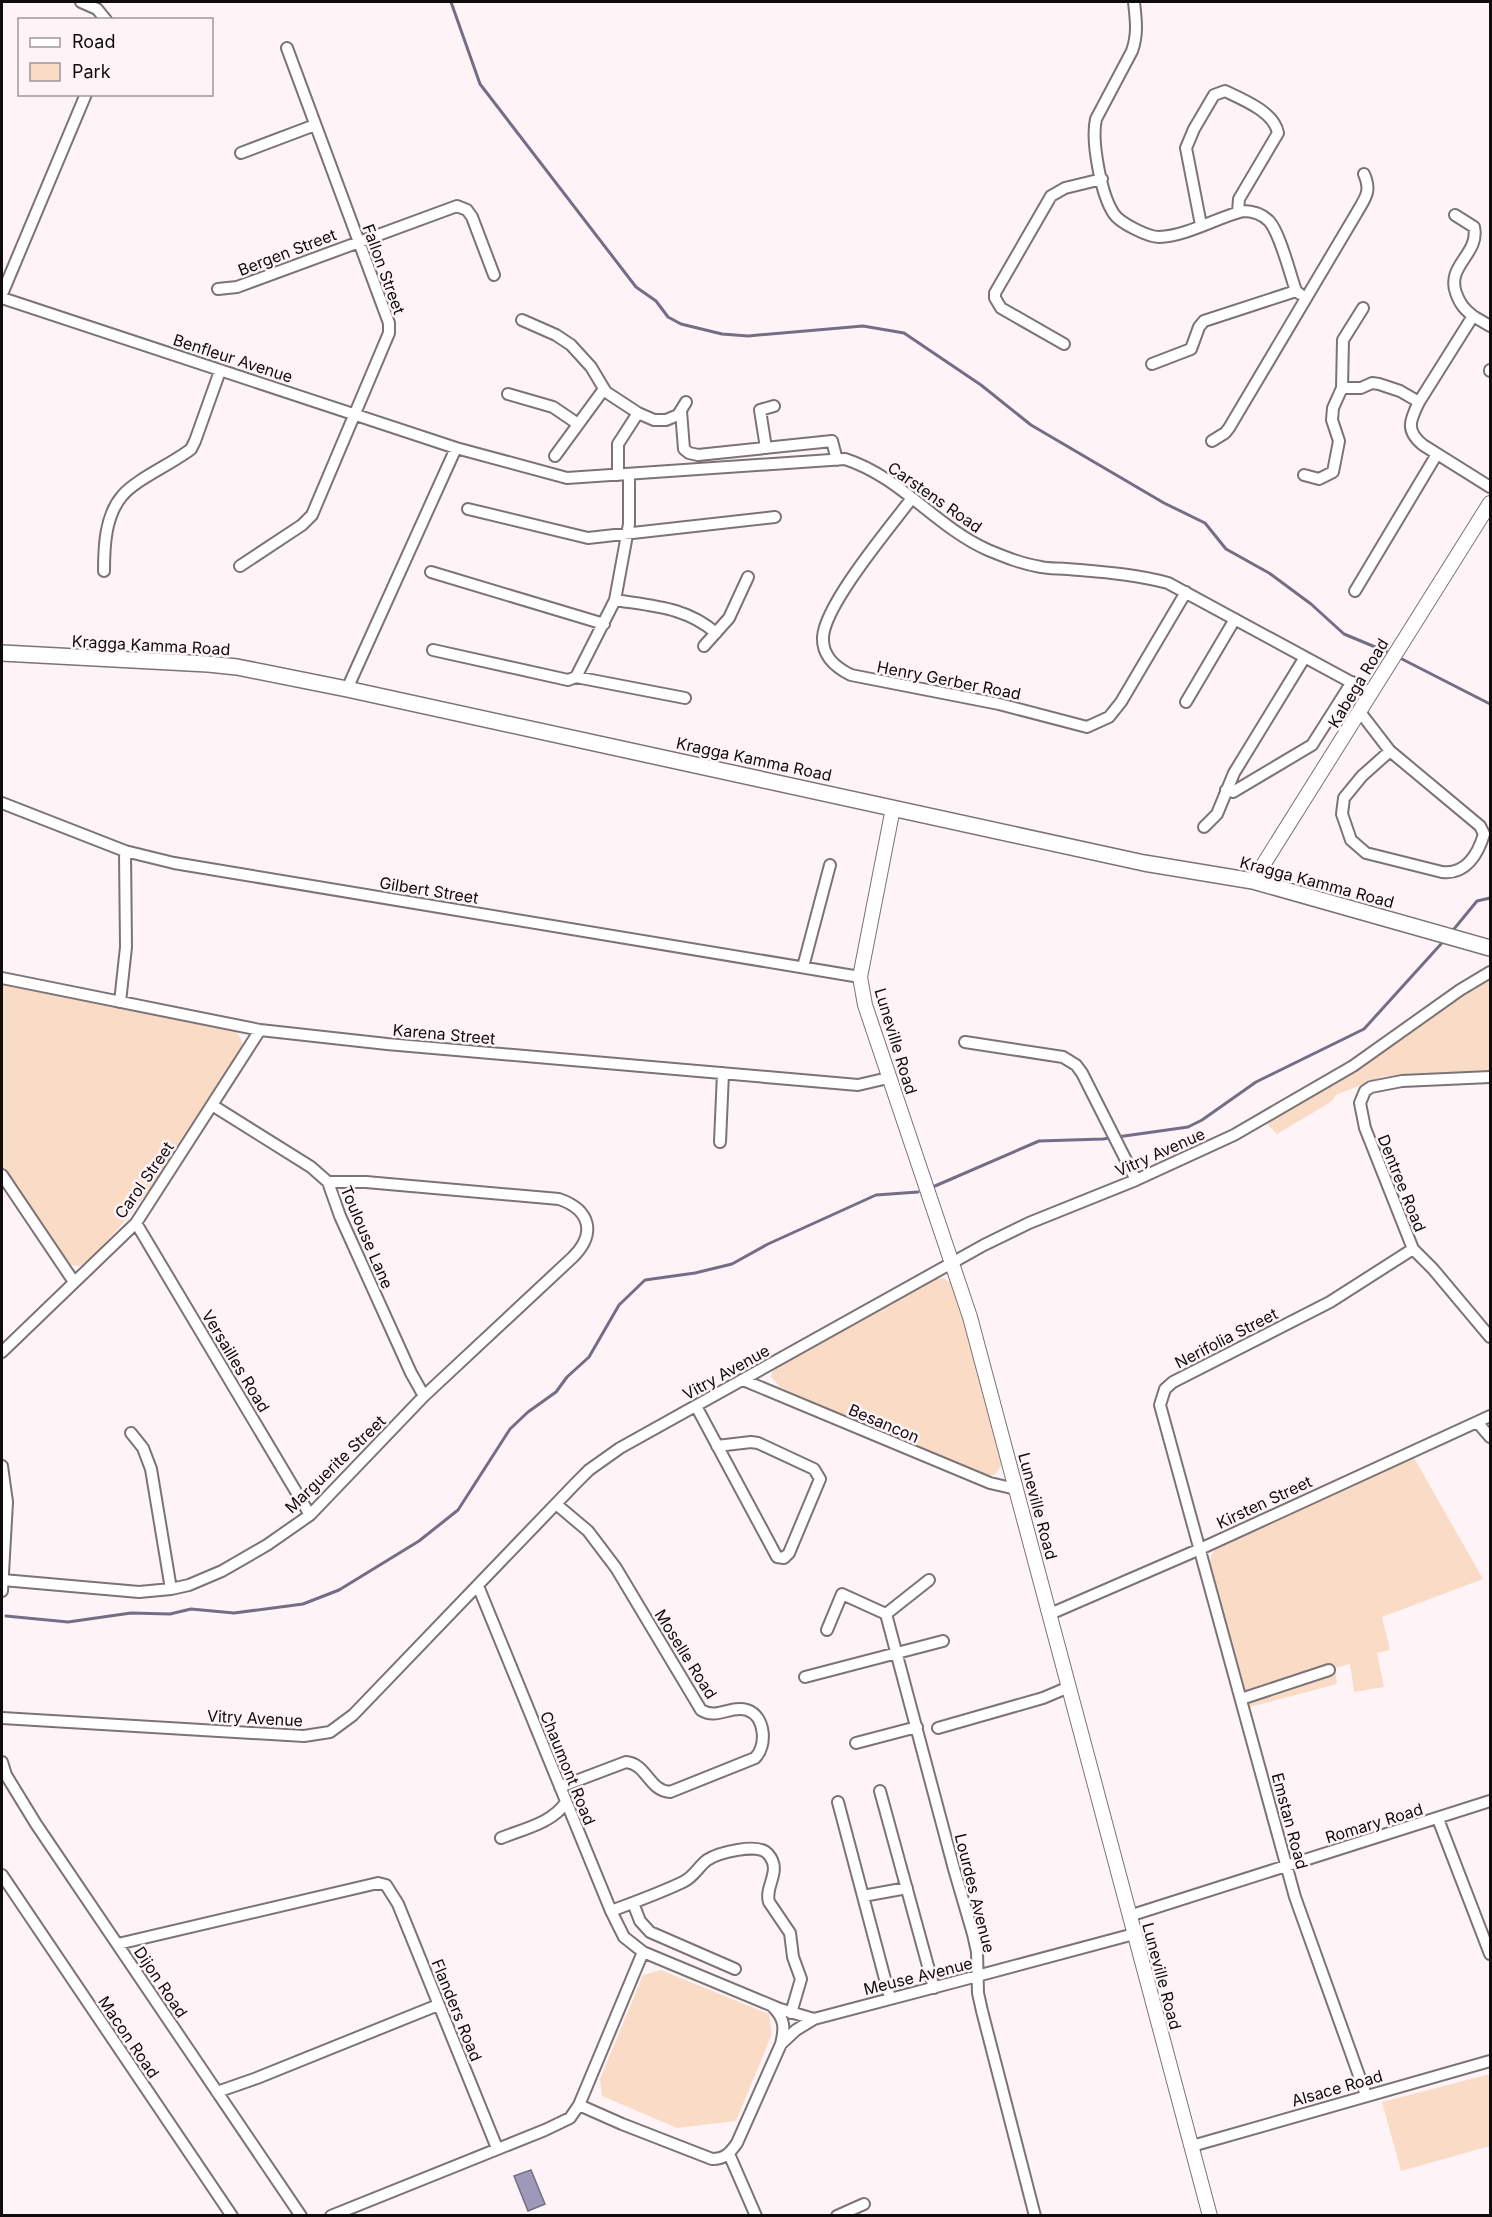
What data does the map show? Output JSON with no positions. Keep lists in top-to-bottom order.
{
  "streets": {
    "main road": ["Kragga Kamma Road"],
    "street": [
      "Bergen Street",
      "Fallon Street",
      "Benfleur Avenue",
      "Carstens Road",
      "Henry Gerber Road",
      "Kabega Road",
      "Gilbert Street",
      "Karena Street",
      "Luneville Road",
      "Vitry Avenue",
      "Carol Street",
      "Dentree Road",
      "Toulouse Lane",
      "Nerifolia Street",
      "Versailles Road",
      "Besancon",
      "Marguerite Street",
      "Kirsten Street",
      "Moselle Road",
      "Chaumont Road",
      "Emstan Road",
      "Romary Road",
      "Lourdes Avenue",
      "Meuse Avenue",
      "Dijon Road",
      "Flanders Road",
      "Macon Road",
      "Alsace Road"
    ]
  },
  "crossings": [
    ["Bergen Street", "Fallon Street"],
    ["Fallon Street", "Benfleur Avenue"],
    ["Benfleur Avenue", "Carstens Road"],
    ["Carstens Road", "Henry Gerber Road"],
    ["Carstens Road", "Kabega Road"],
    ["Kragga Kamma Road", "Kabega Road"],
    ["Kragga Kamma Road", "Luneville Road"],
    ["Gilbert Street", "Luneville Road"],
    ["Karena Street", "Luneville Road"],
    ["Karena Street", "Carol Street"],
    ["Luneville Road", "Vitry Avenue"],
    ["Luneville Road", "Besancon"],
    ["Luneville Road", "Kirsten Street"],
    ["Luneville Road", "Romary Road"],
    ["Luneville Road", "Meuse Avenue"],
    ["Luneville Road", "Alsace Road"],
    ["Vitry Avenue", "Besancon"],
    ["Vitry Avenue", "Moselle Road"],
    ["Vitry Avenue", "Chaumont Road"],
    ["Carol Street", "Toulouse Lane"],
    ["Carol Street", "Versailles Road"],
    ["Dentree Road", "Nerifolia Street"],
    ["Toulouse Lane", "Marguerite Street"],
    ["Nerifolia Street", "Kirsten Street"],
    ["Nerifolia Street", "Emstan Road"],
    ["Versailles Road", "Marguerite Street"],
    ["Kirsten Street", "Emstan Road"],
    ["Moselle Road", "Chaumont Road"],
    ["Emstan Road", "Romary Road"],
    ["Emstan Road", "Alsace Road"],
    ["Lourdes Avenue", "Meuse Avenue"],
    ["Dijon Road", "Flanders Road"]
  ],
  "legend": ["Road", "Park"]
}
